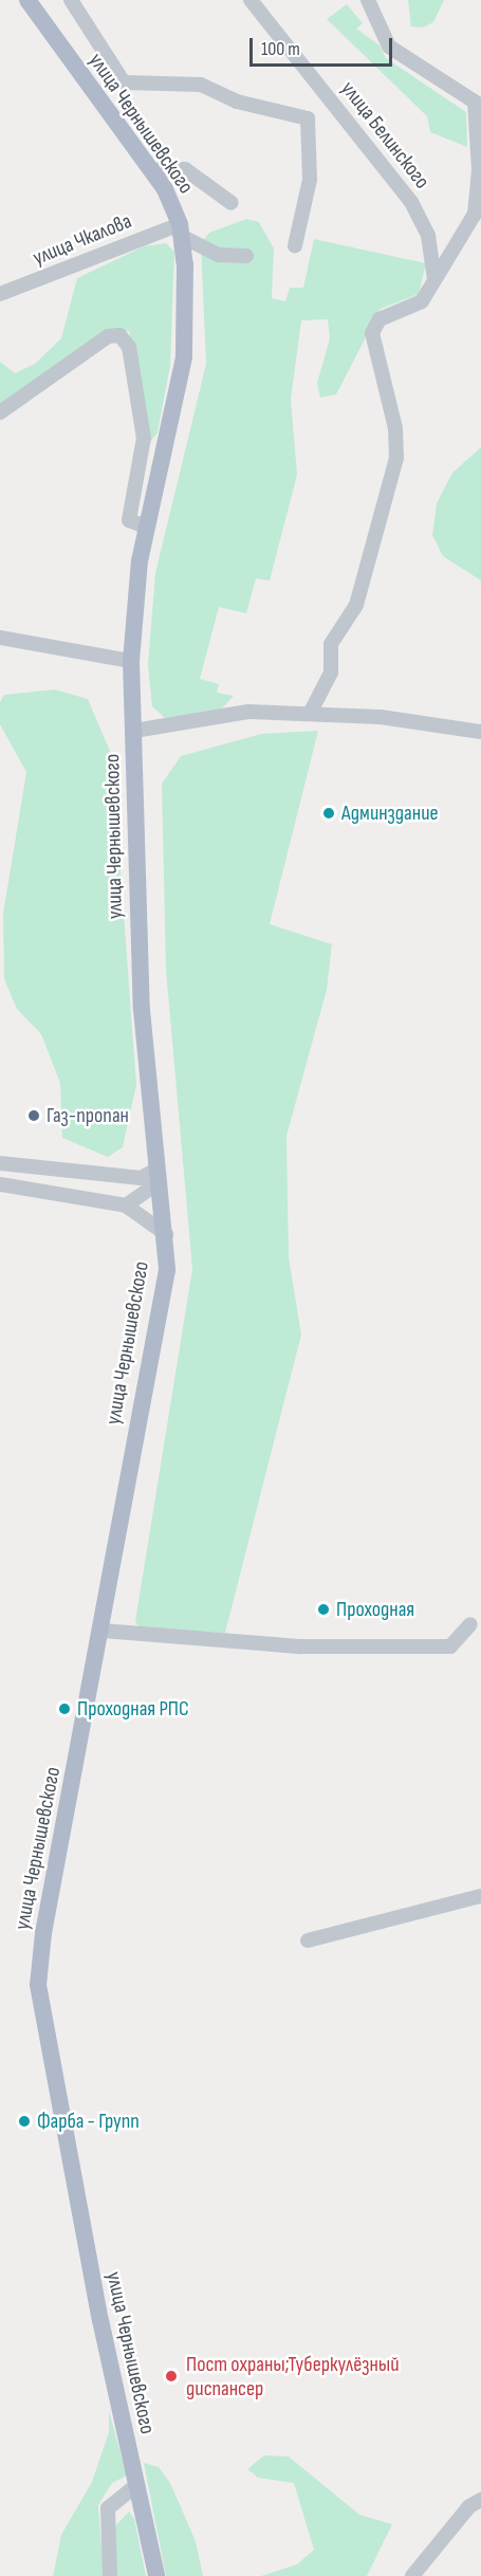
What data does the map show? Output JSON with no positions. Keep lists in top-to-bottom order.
{
  "streets": {
    "main road": ["улица Чернышевского"],
    "street": ["улица Белинского", "улица Чкалова"]
  },
  "crossings": [
    ["улица Чернышевского", "улица Чкалова"]
  ],
  "places": [
    "Админздание",
    "Газ-пропан",
    "Проходная",
    "Проходная РПС",
    "Фарба - Групп",
    "Пост охраны;Туберкулёзный диспансер"
  ],
  "scale_bar": "100 m"
}
